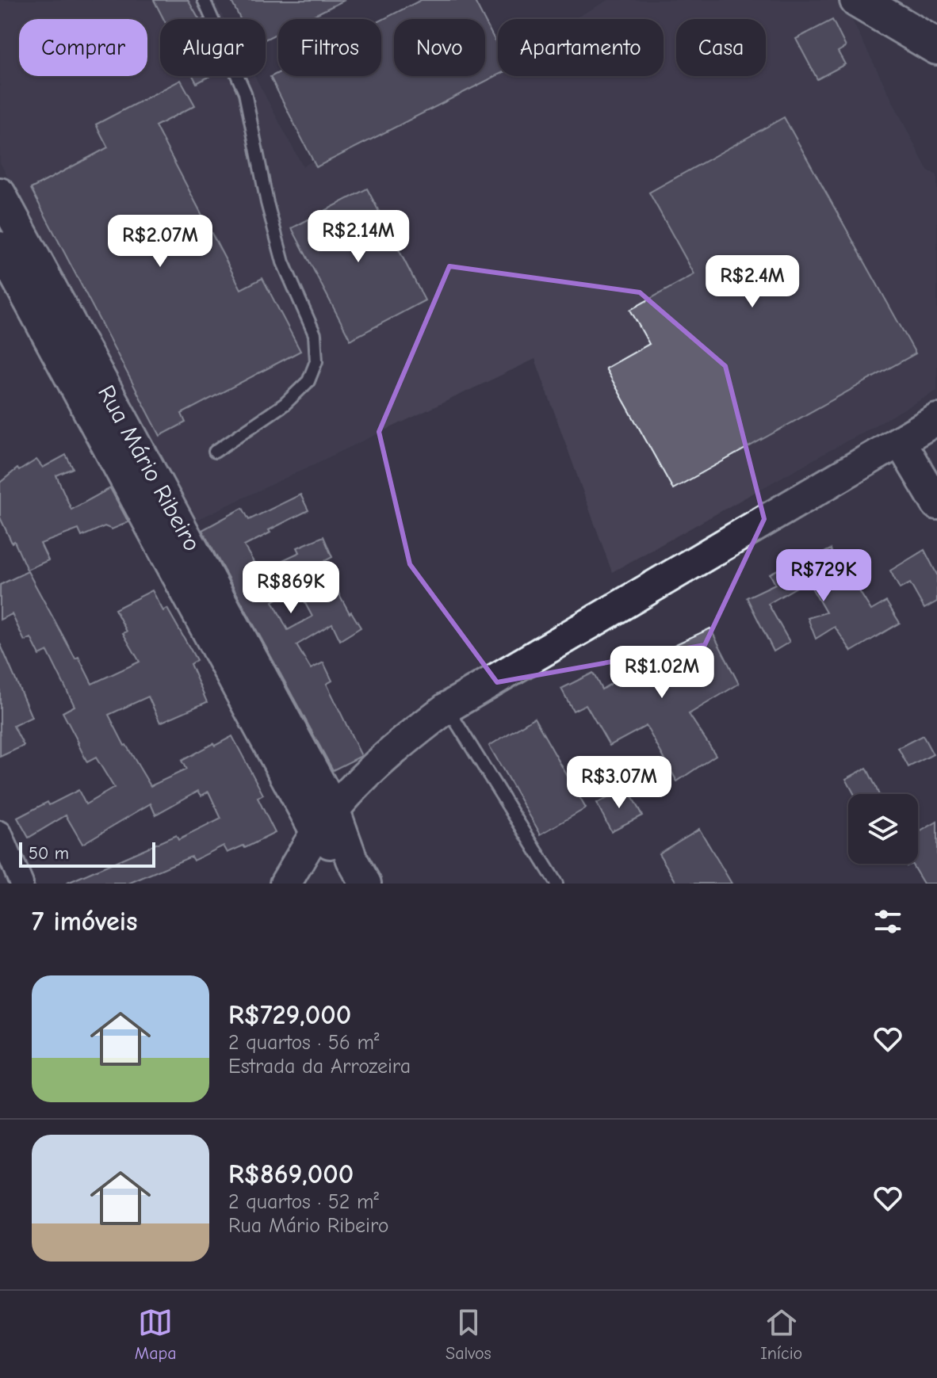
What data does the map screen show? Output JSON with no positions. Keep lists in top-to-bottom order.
{
  "streets": {
    "main road": ["Rua Mário Ribeiro"]
  },
  "scale_bar": "50 m",
  "page": {
    "chip": [
      "Comprar",
      "Alugar",
      "Filtros",
      "Novo",
      "Apartamento",
      "Casa"
    ],
    "price": [
      "R$2.14M",
      "R$2.07M",
      "R$2.4M",
      "R$729K",
      "R$869K",
      "R$1.02M",
      "R$3.07M"
    ],
    "scale": "50 m",
    "heading": "7 imóveis",
    "list": [
      {
        "name": "R$729,000",
        "note": "2 quartos · 56 m² · Estrada da Arrozeira"
      },
      {
        "name": "R$869,000",
        "note": "2 quartos · 52 m² · Rua Mário Ribeiro"
      }
    ],
    "tabs": ["Mapa", "Salvos", "Início"]
  }
}
